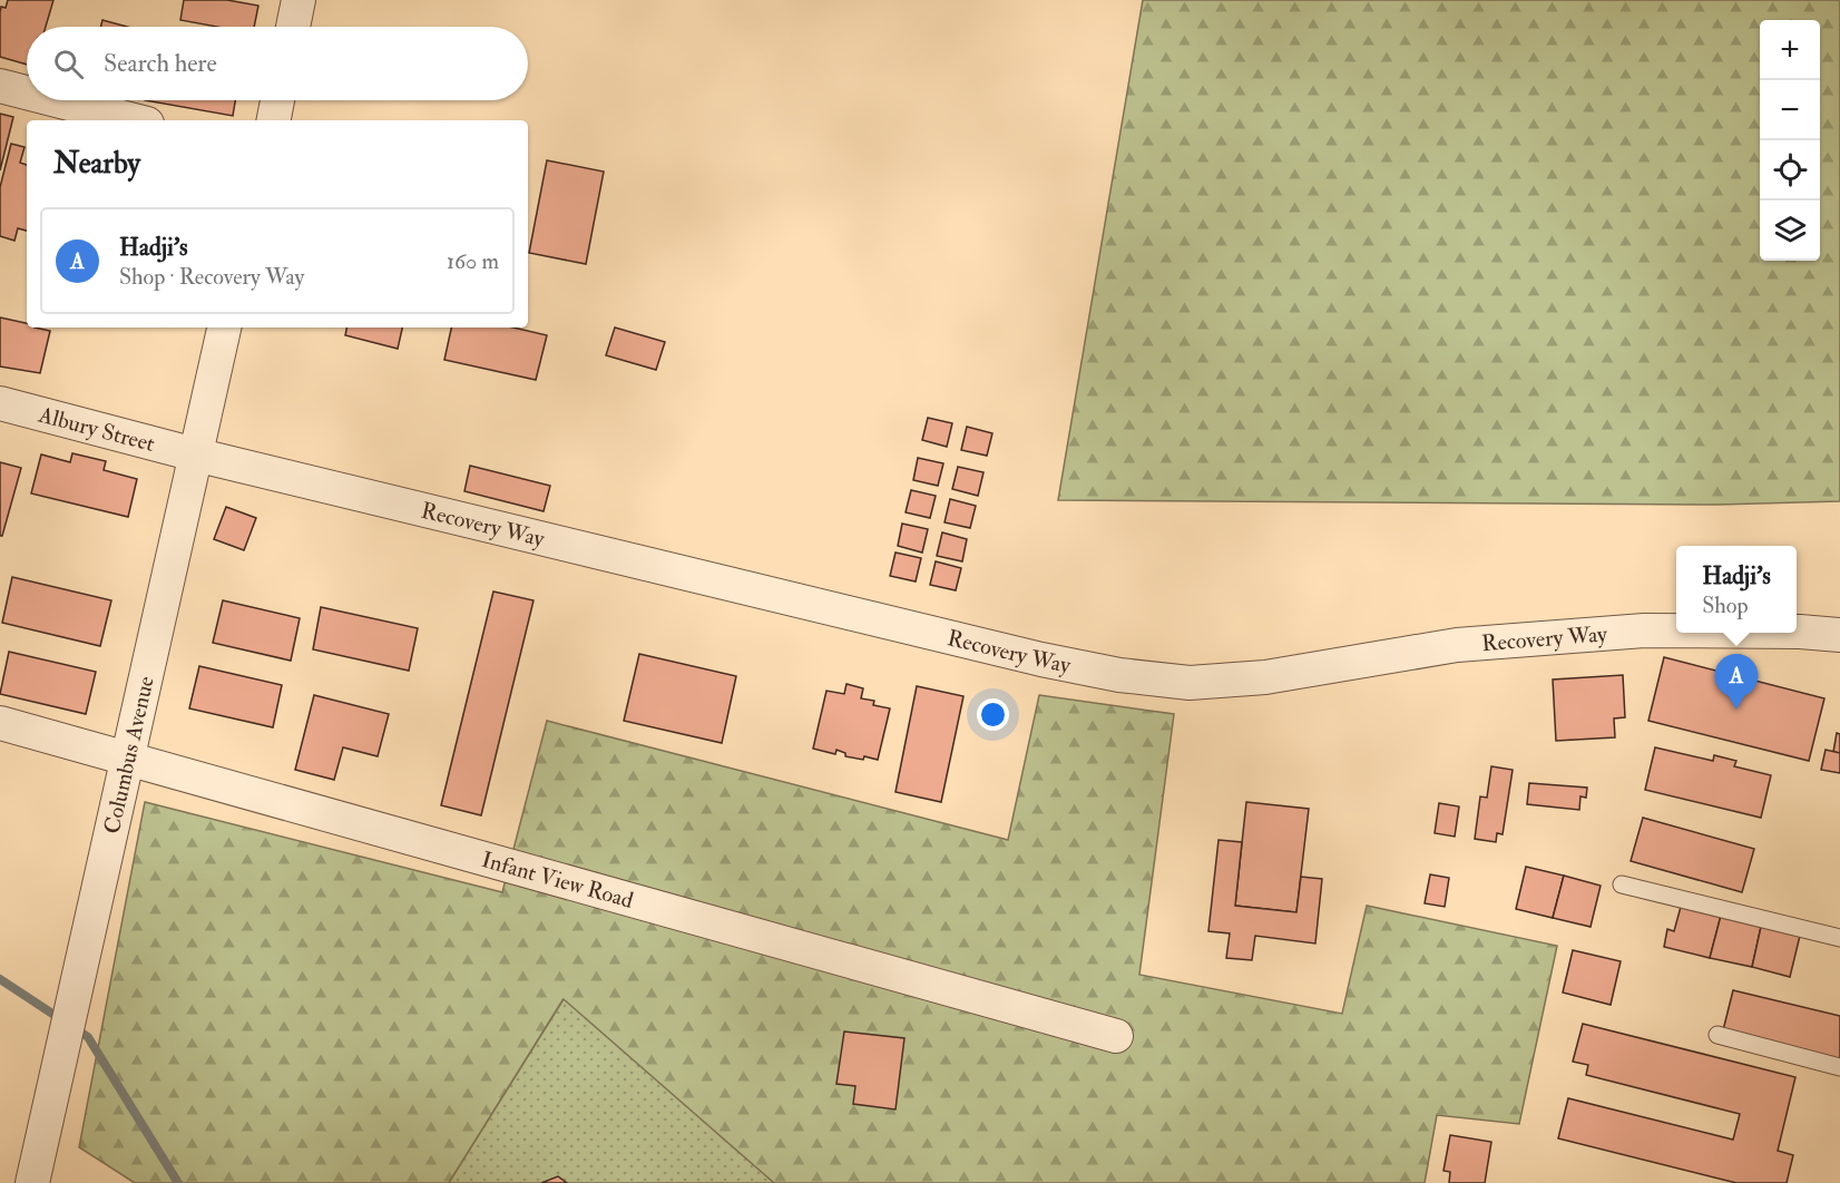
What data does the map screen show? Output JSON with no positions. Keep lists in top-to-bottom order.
{
  "streets": {
    "street": [
      "Albury Street",
      "Recovery Way",
      "Columbus Avenue",
      "Infant View Road"
    ]
  },
  "crossings": [
    ["Albury Street", "Recovery Way"],
    ["Albury Street", "Columbus Avenue"],
    ["Recovery Way", "Columbus Avenue"],
    ["Columbus Avenue", "Infant View Road"]
  ],
  "page": {
    "map_buttons": ["+", "−"],
    "search": "Search here",
    "heading": "Nearby",
    "list": [
      {
        "mark": "A",
        "name": "Hadji's",
        "note": "Shop · Recovery Way",
        "value": "160 m"
      }
    ],
    "popup": ["Hadji's", "Shop"],
    "pins": "A"
  }
}
